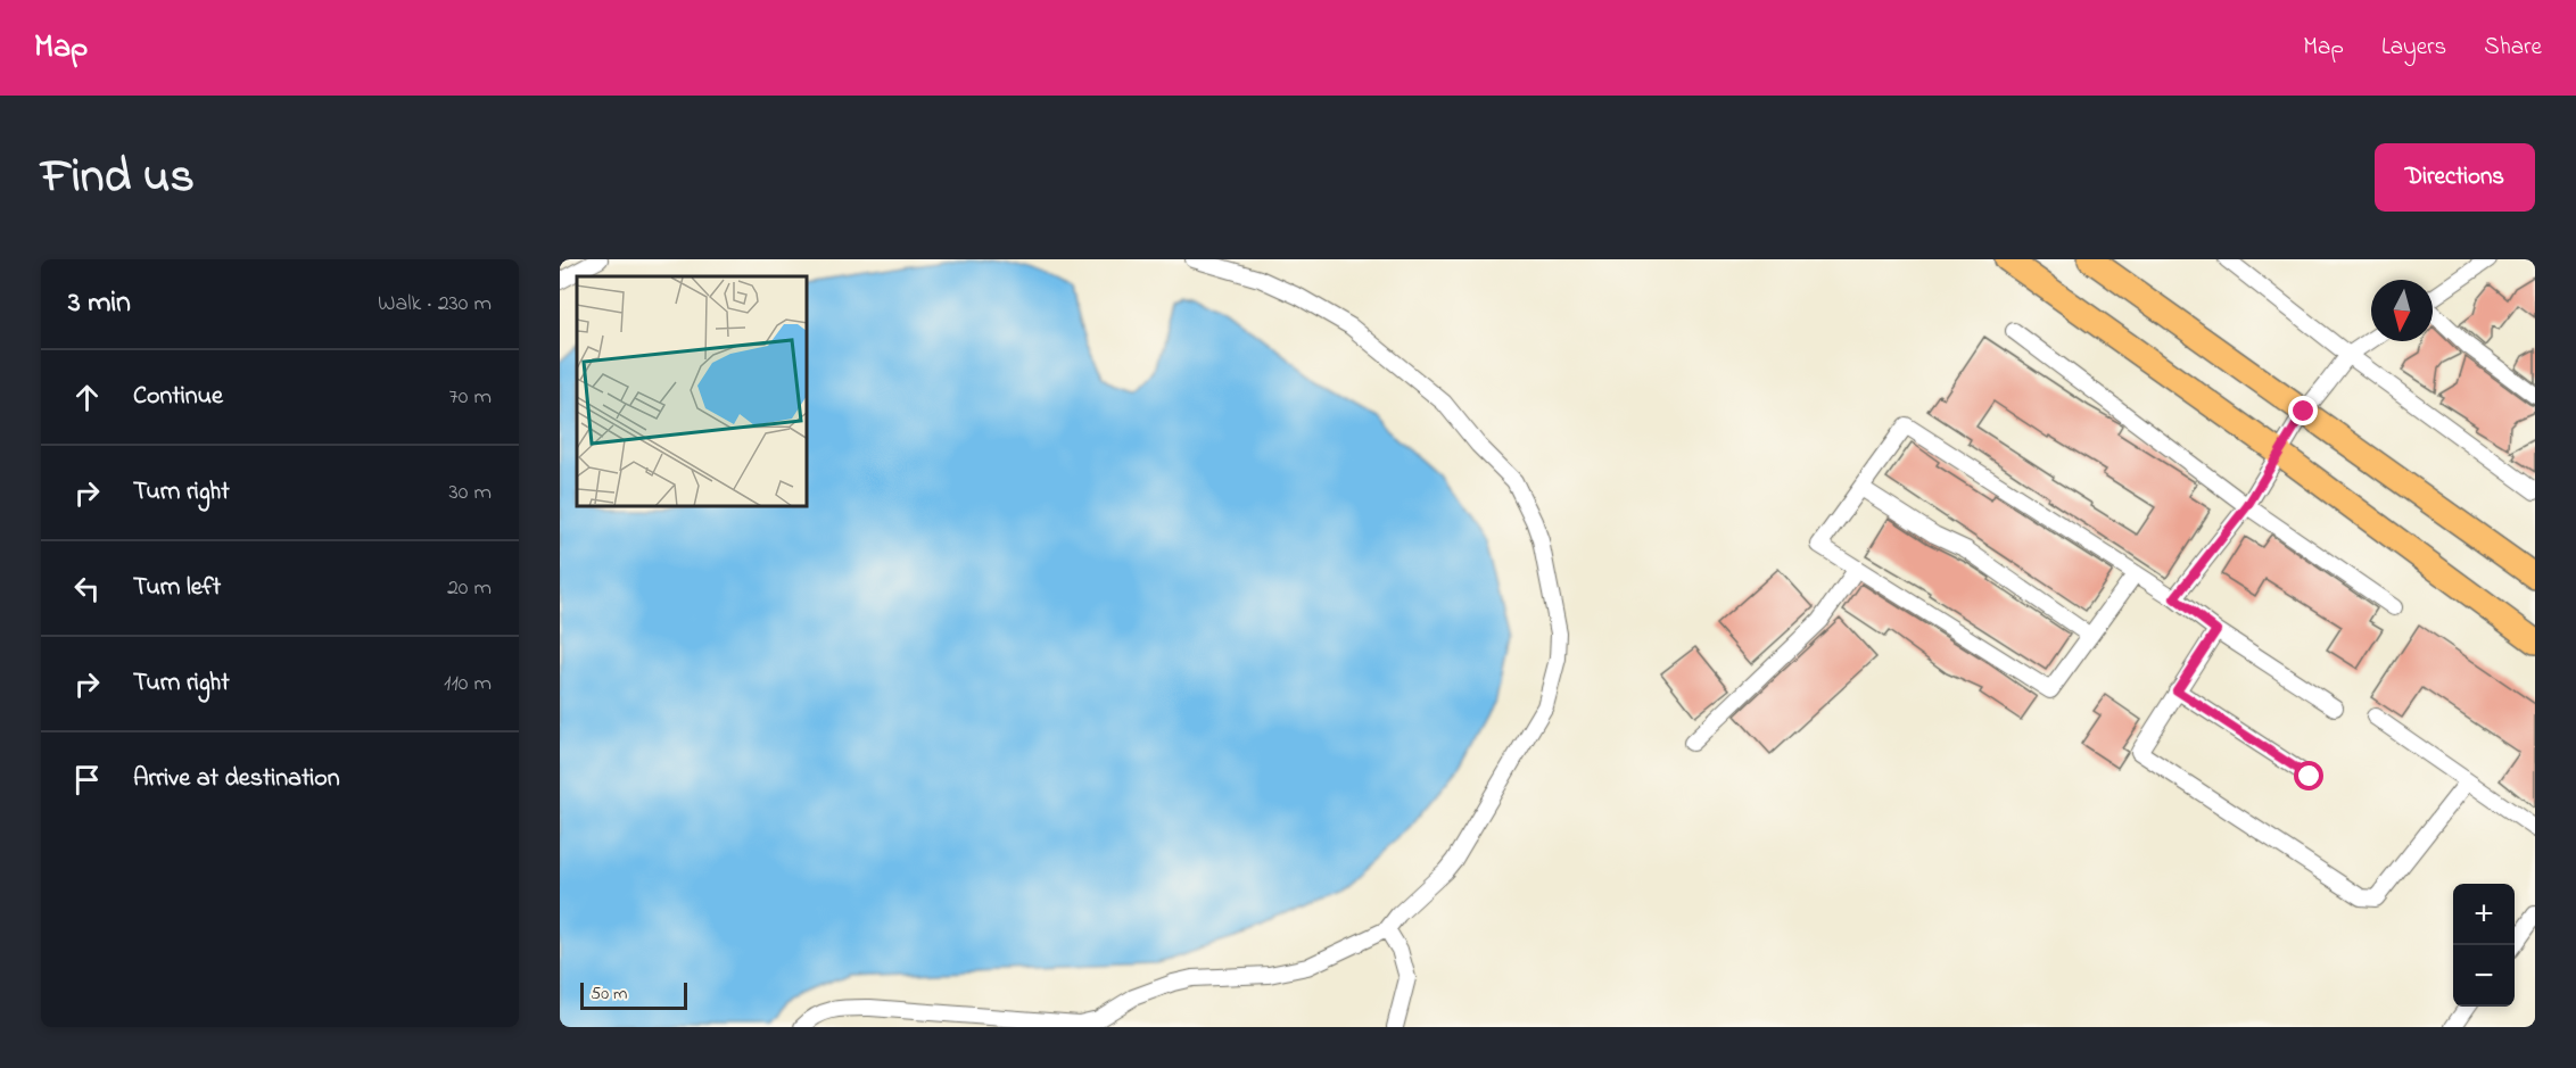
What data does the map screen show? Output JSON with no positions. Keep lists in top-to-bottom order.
{
  "scale_bar": "50 m",
  "north": "bottom",
  "page": {
    "header": "Map",
    "nav": ["Map", "Layers", "Share"],
    "title": "Find us",
    "buttons": "Directions",
    "heading": ["3 min", "Walk · 230 m"],
    "list": [
      ["Continue", "70 m"],
      ["Turn right", "30 m"],
      ["Turn left", "20 m"],
      ["Turn right", "110 m"],
      "Arrive at destination"
    ],
    "map_buttons": ["+", "−"],
    "scale": "50 m"
  }
}
